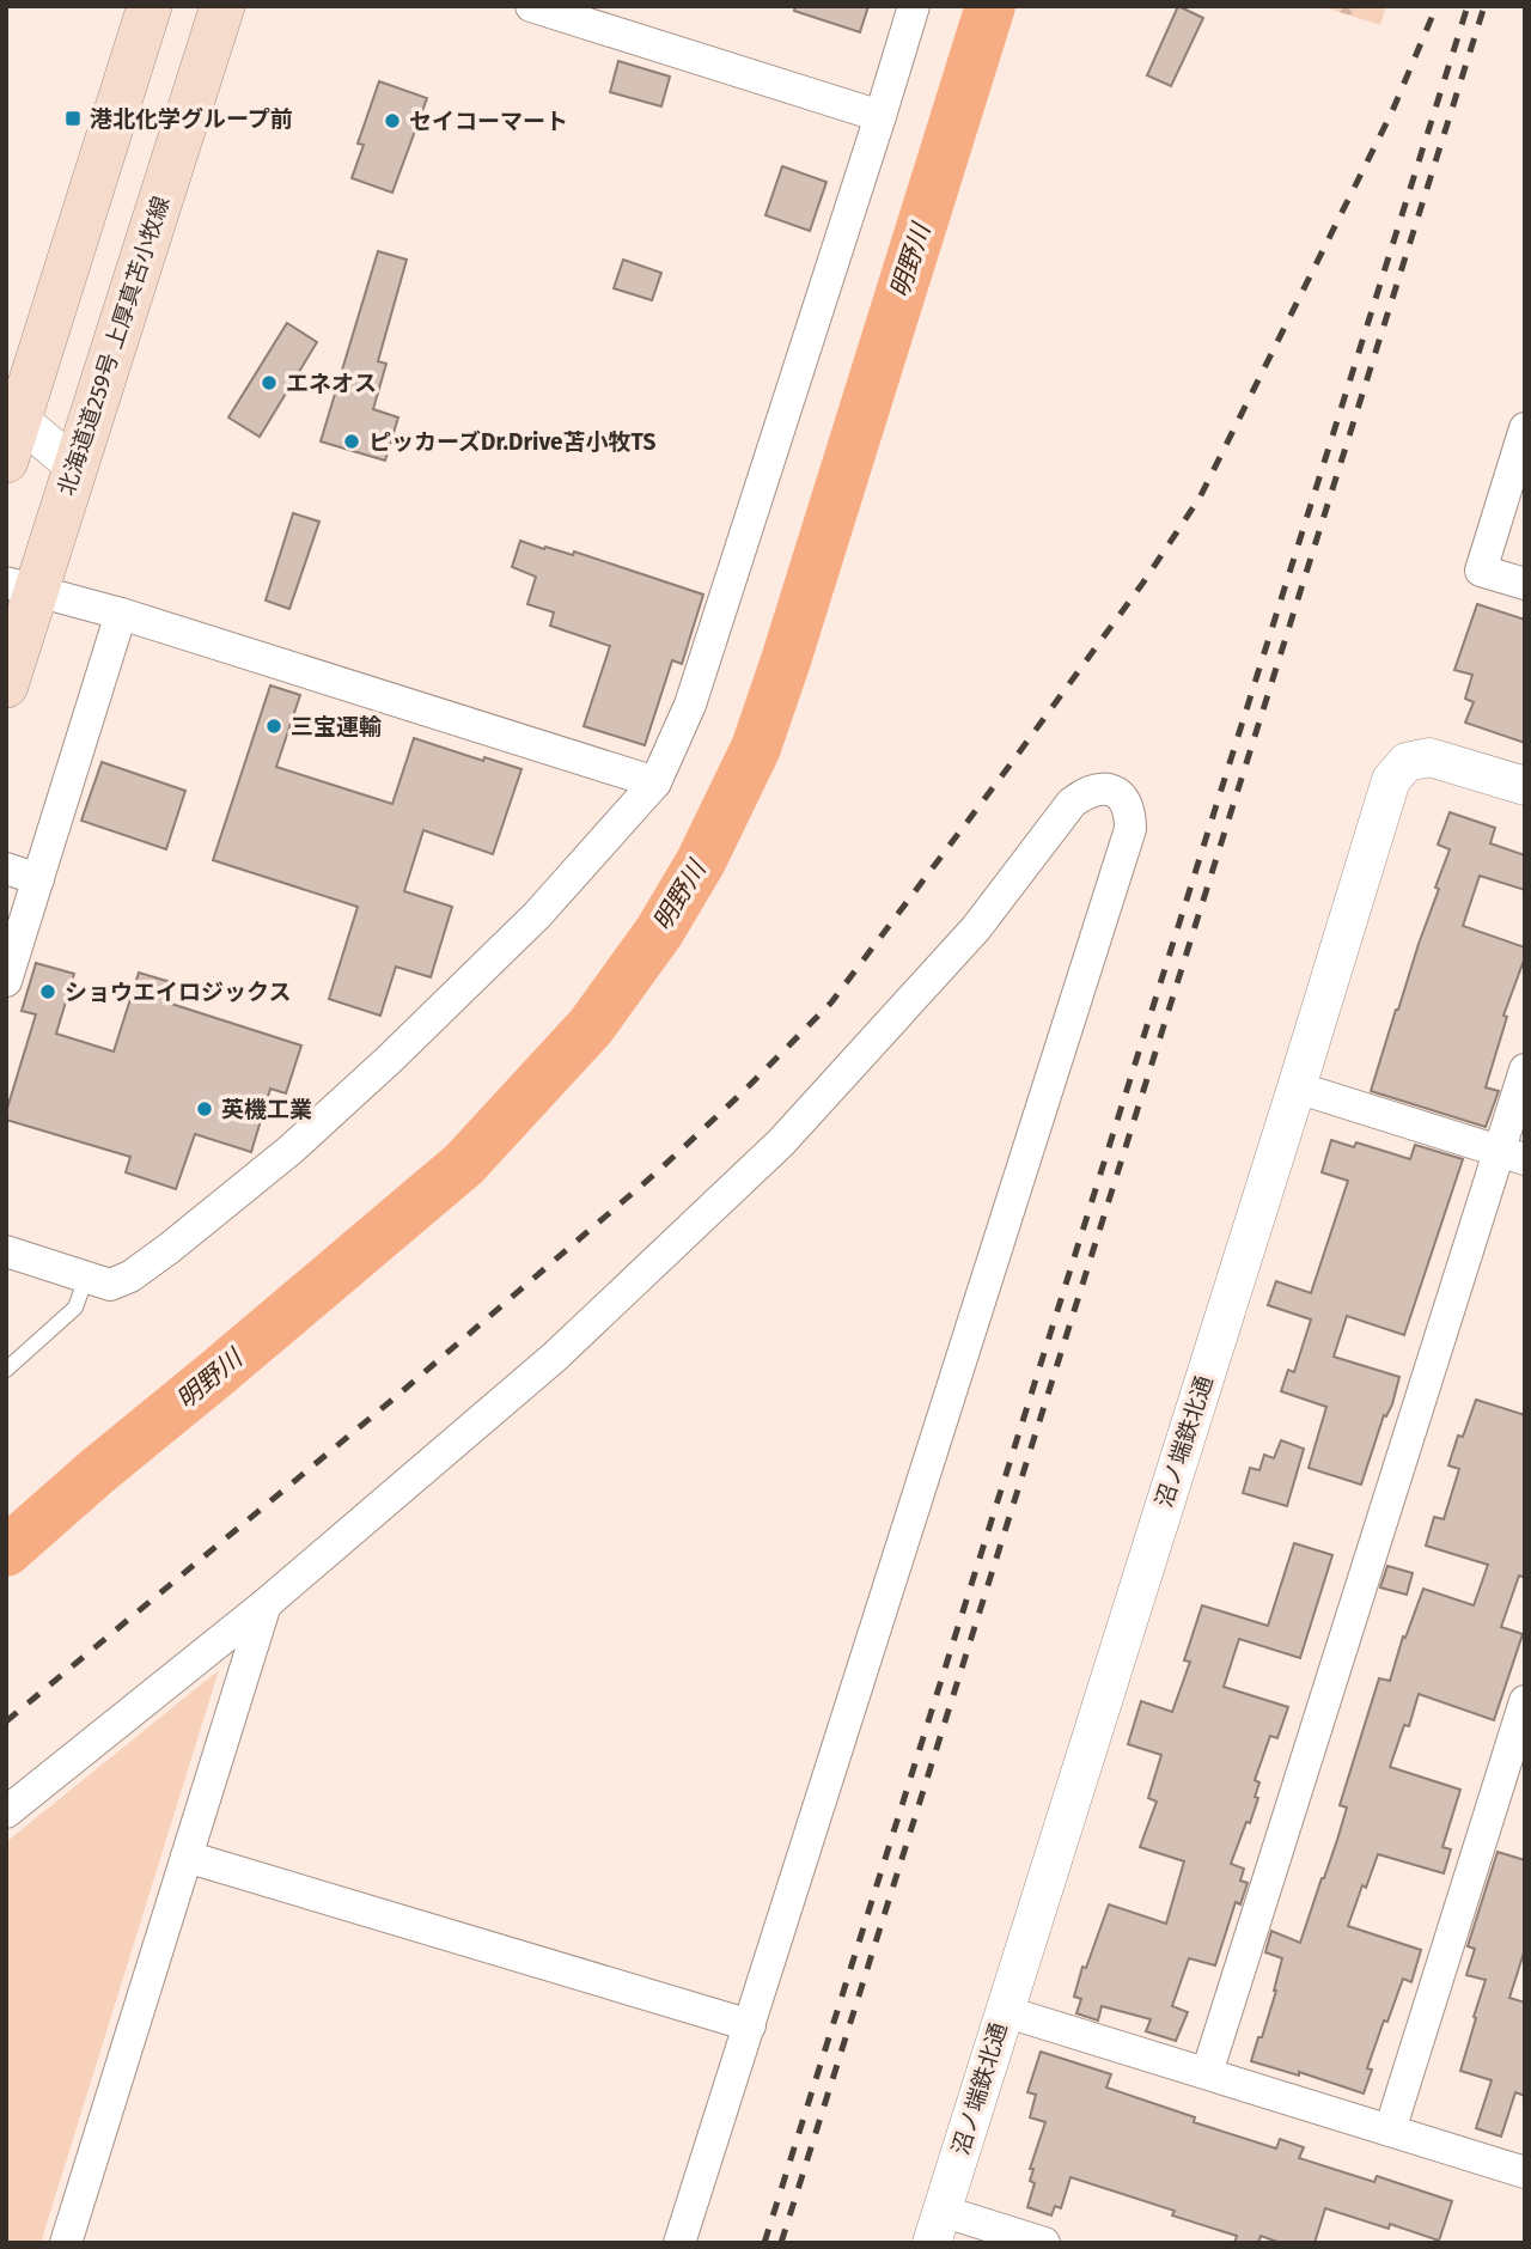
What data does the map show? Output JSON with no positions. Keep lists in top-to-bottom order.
{
  "streets": {
    "main road": ["北海道道259号 上厚真苫小牧線"],
    "street": ["沼ノ端鉄北通"]
  },
  "water": ["明野川"],
  "places": {
    "transit": ["港北化学グループ前"],
    "other": [
      "セイコーマート",
      "エネオス",
      "ピッカーズDr.Drive苫小牧TS",
      "三宝運輸",
      "ショウエイロジックス",
      "英機工業"
    ]
  }
}
